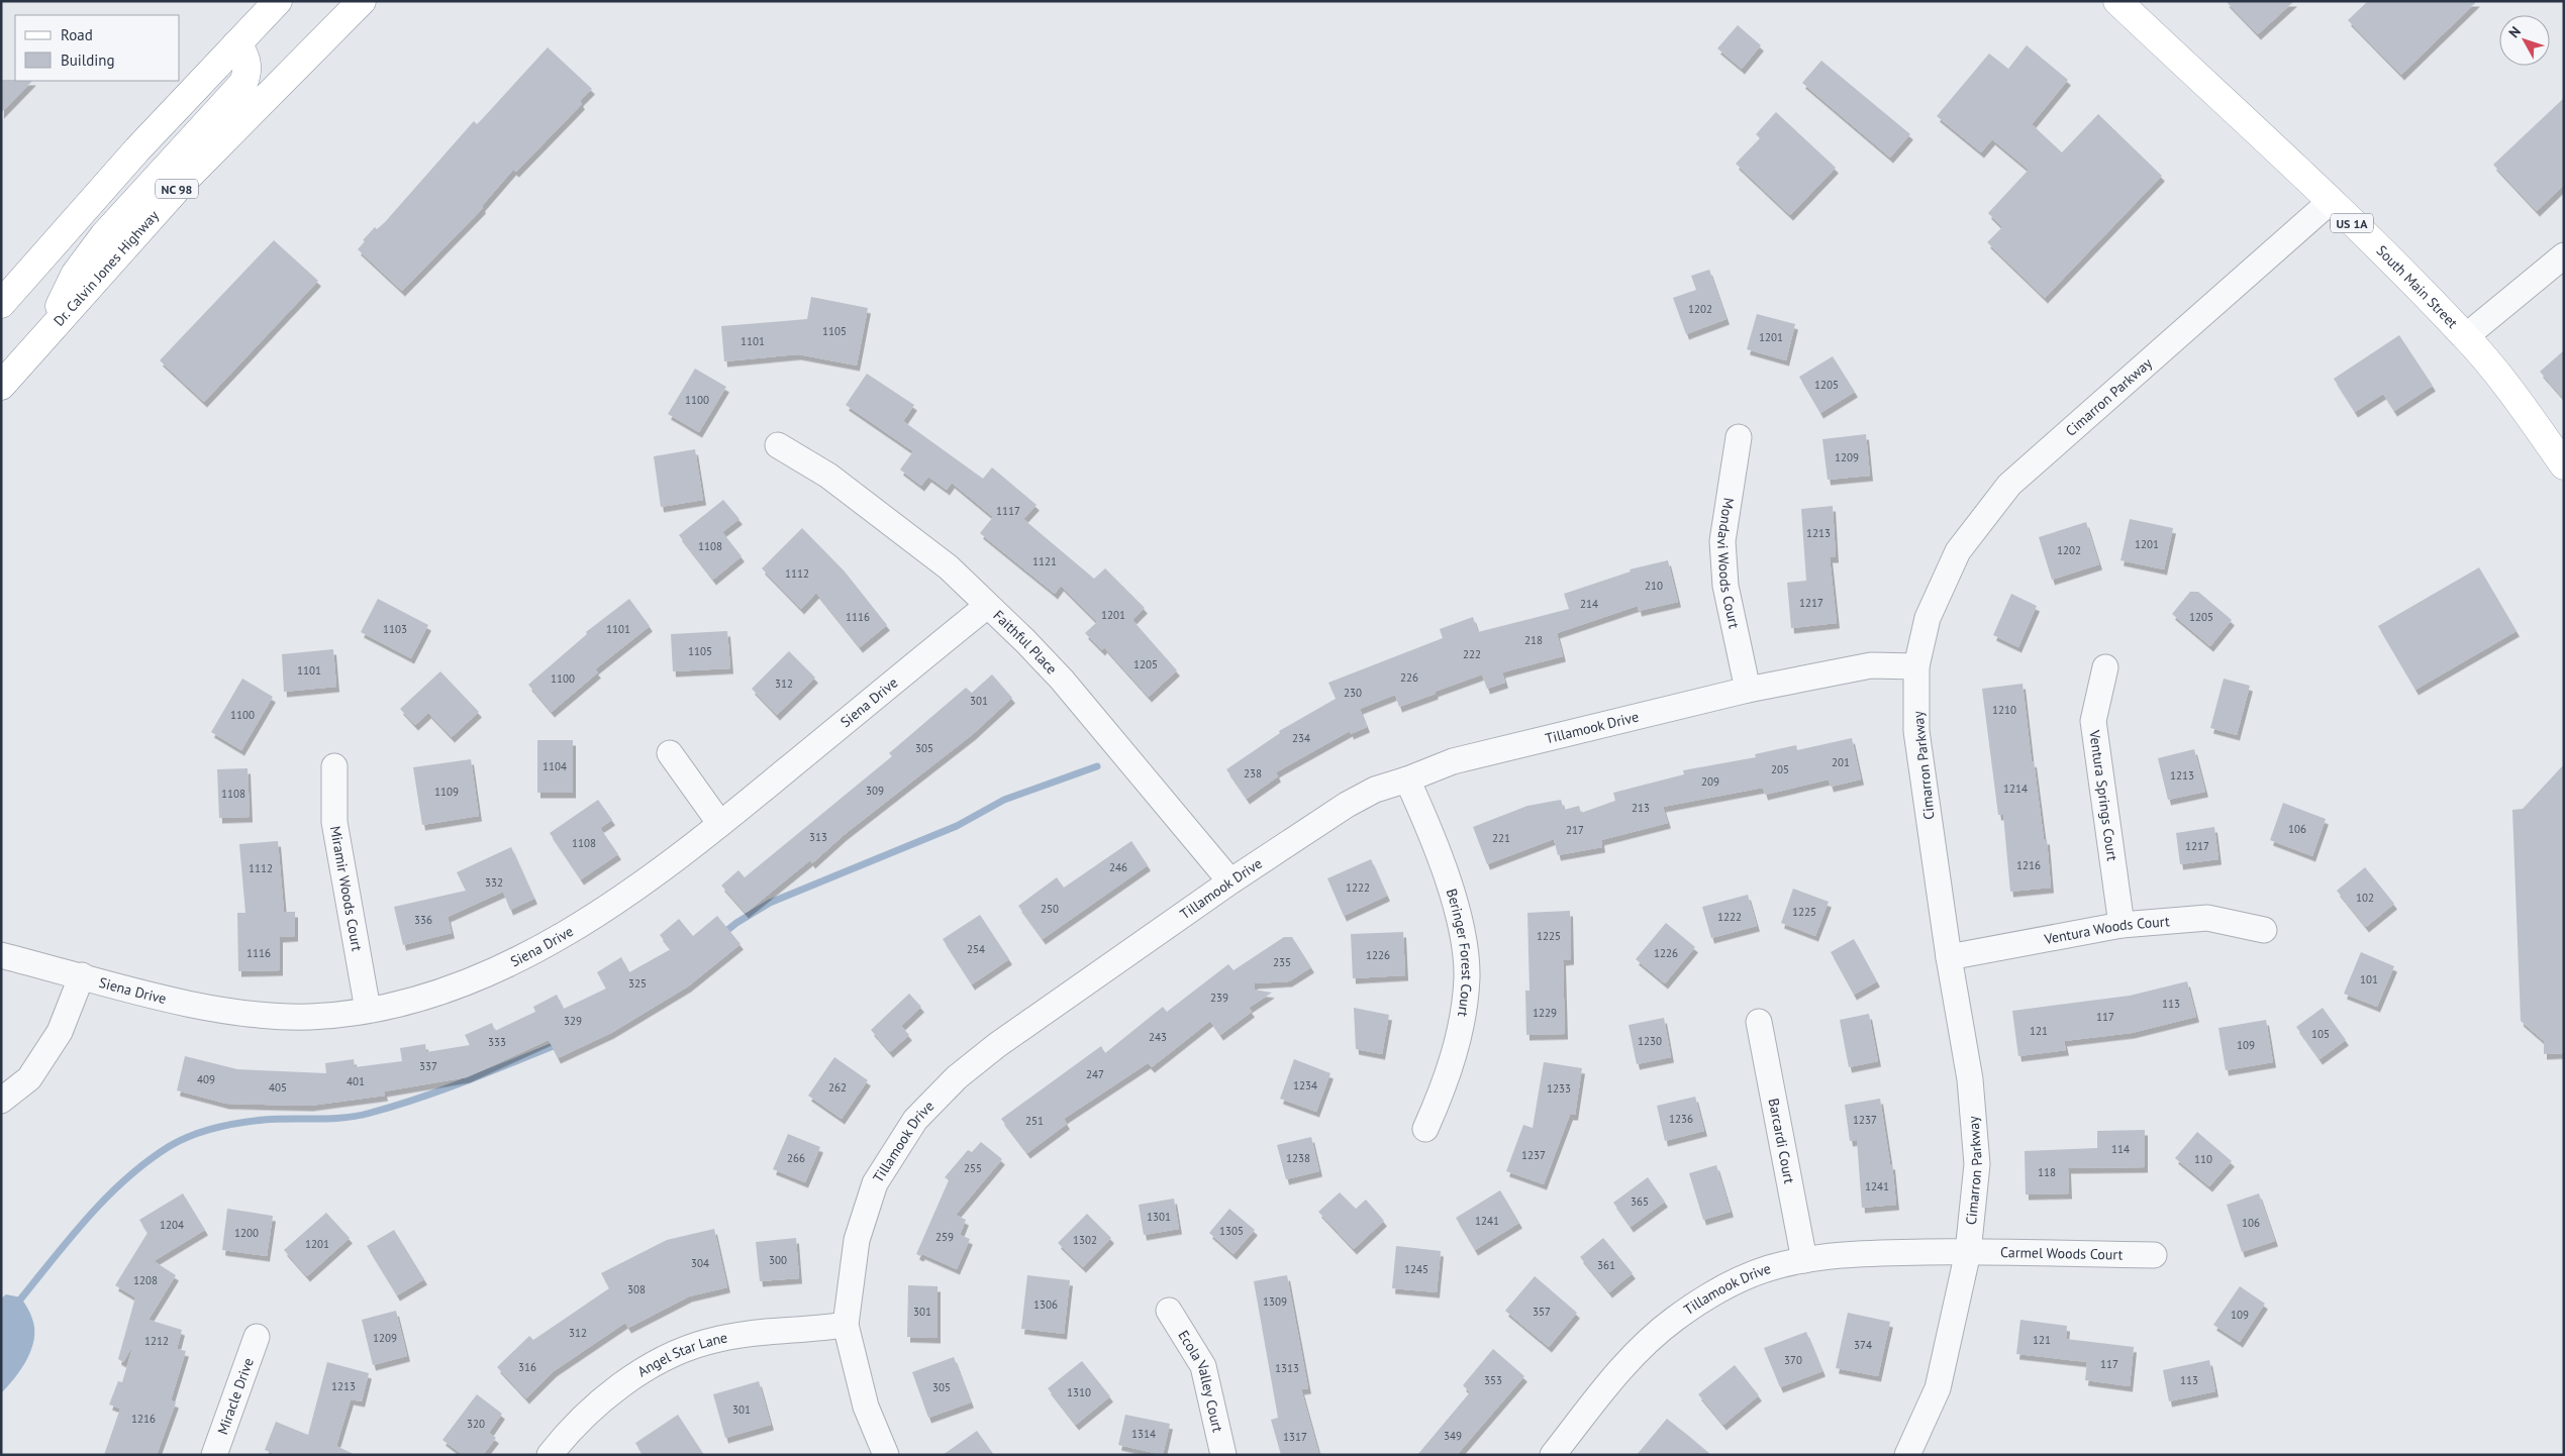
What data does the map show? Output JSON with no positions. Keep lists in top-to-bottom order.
{
  "streets": {
    "main road": [
      "NC 98",
      "US 1A",
      "Dr. Calvin Jones Highway",
      "South Main Street"
    ],
    "street": [
      "Cimarron Parkway",
      "Mondavi Woods Court",
      "Faithful Place",
      "Siena Drive",
      "Tillamook Drive",
      "Ventura Springs Court",
      "Miramir Woods Court",
      "Ventura Woods Court",
      "Beringer Forest Court",
      "Barcardi Court",
      "Carmel Woods Court",
      "Angel Star Lane",
      "Ecola Valley Court",
      "Miracle Drive"
    ]
  },
  "crossings": [
    ["South Main Street", "Cimarron Parkway"],
    ["Cimarron Parkway", "Tillamook Drive"],
    ["Cimarron Parkway", "Ventura Woods Court"],
    ["Cimarron Parkway", "Carmel Woods Court"],
    ["Mondavi Woods Court", "Tillamook Drive"],
    ["Faithful Place", "Siena Drive"],
    ["Faithful Place", "Tillamook Drive"],
    ["Siena Drive", "Miramir Woods Court"],
    ["Tillamook Drive", "Beringer Forest Court"],
    ["Tillamook Drive", "Barcardi Court"],
    ["Tillamook Drive", "Carmel Woods Court"],
    ["Tillamook Drive", "Angel Star Lane"],
    ["Ventura Springs Court", "Ventura Woods Court"]
  ],
  "house_numbers": [
    "1202",
    "1105",
    "1201",
    "1101",
    "1205",
    "1100",
    "1209",
    "1117",
    "1213",
    "1201",
    "1108",
    "1202",
    "1121",
    "1112",
    "210",
    "1217",
    "214",
    "1201",
    "1116",
    "1205",
    "1103",
    "1101",
    "218",
    "1105",
    "222",
    "1205",
    "1101",
    "226",
    "1100",
    "312",
    "230",
    "301",
    "1210",
    "1100",
    "234",
    "305",
    "201",
    "1104",
    "205",
    "238",
    "1213",
    "209",
    "1214",
    "309",
    "1109",
    "1108",
    "213",
    "106",
    "217",
    "313",
    "221",
    "1108",
    "1217",
    "1216",
    "246",
    "1112",
    "332",
    "1222",
    "102",
    "250",
    "1225",
    "1222",
    "336",
    "1225",
    "254",
    "1116",
    "1226",
    "1226",
    "235",
    "101",
    "325",
    "239",
    "113",
    "1229",
    "117",
    "329",
    "121",
    "105",
    "243",
    "1230",
    "333",
    "109",
    "337",
    "247",
    "409",
    "401",
    "1234",
    "405",
    "262",
    "1233",
    "1236",
    "1237",
    "251",
    "114",
    "1237",
    "266",
    "1238",
    "110",
    "255",
    "118",
    "1241",
    "365",
    "1301",
    "1241",
    "106",
    "1204",
    "1305",
    "1200",
    "259",
    "1302",
    "1201",
    "300",
    "304",
    "361",
    "1245",
    "1208",
    "308",
    "1309",
    "1306",
    "301",
    "357",
    "109",
    "312",
    "1209",
    "121",
    "1212",
    "374",
    "370",
    "117",
    "316",
    "1313",
    "353",
    "113",
    "1213",
    "305",
    "1310",
    "301",
    "1216",
    "320",
    "1314",
    "349",
    "1317"
  ],
  "legend": ["Road", "Building"],
  "north": "top left"
}
